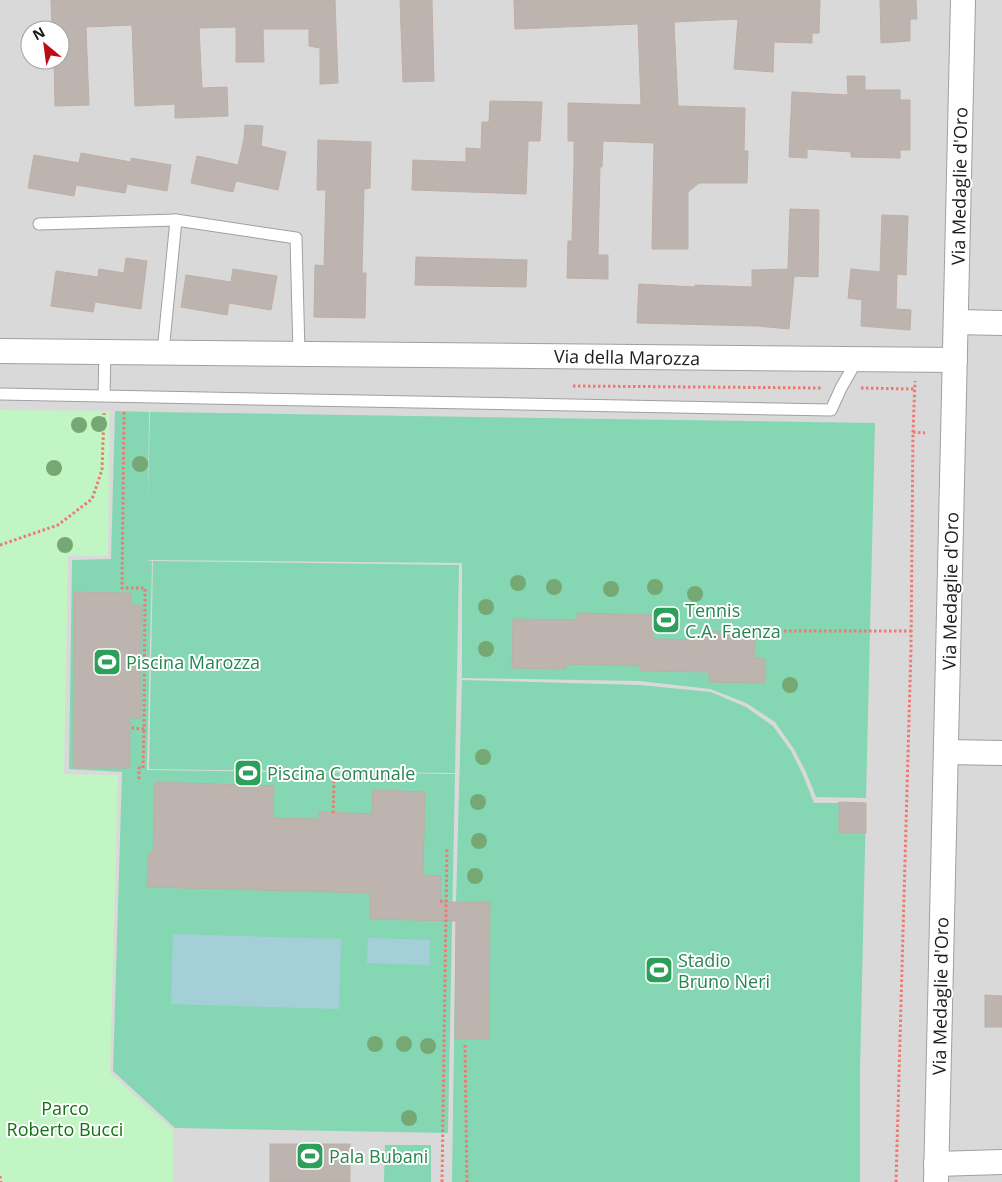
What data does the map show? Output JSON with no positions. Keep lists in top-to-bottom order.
{
  "streets": {
    "street": ["Via Medaglie d'Oro", "Via della Marozza"]
  },
  "crossings": [
    ["Via Medaglie d'Oro", "Via della Marozza"]
  ],
  "parks": ["Parco Roberto Bucci"],
  "places": {
    "sports": [
      "Tennis C.A. Faenza",
      "Piscina Marozza",
      "Piscina Comunale",
      "Stadio Bruno Neri",
      "Pala Bubani"
    ]
  },
  "north": "top left"
}
